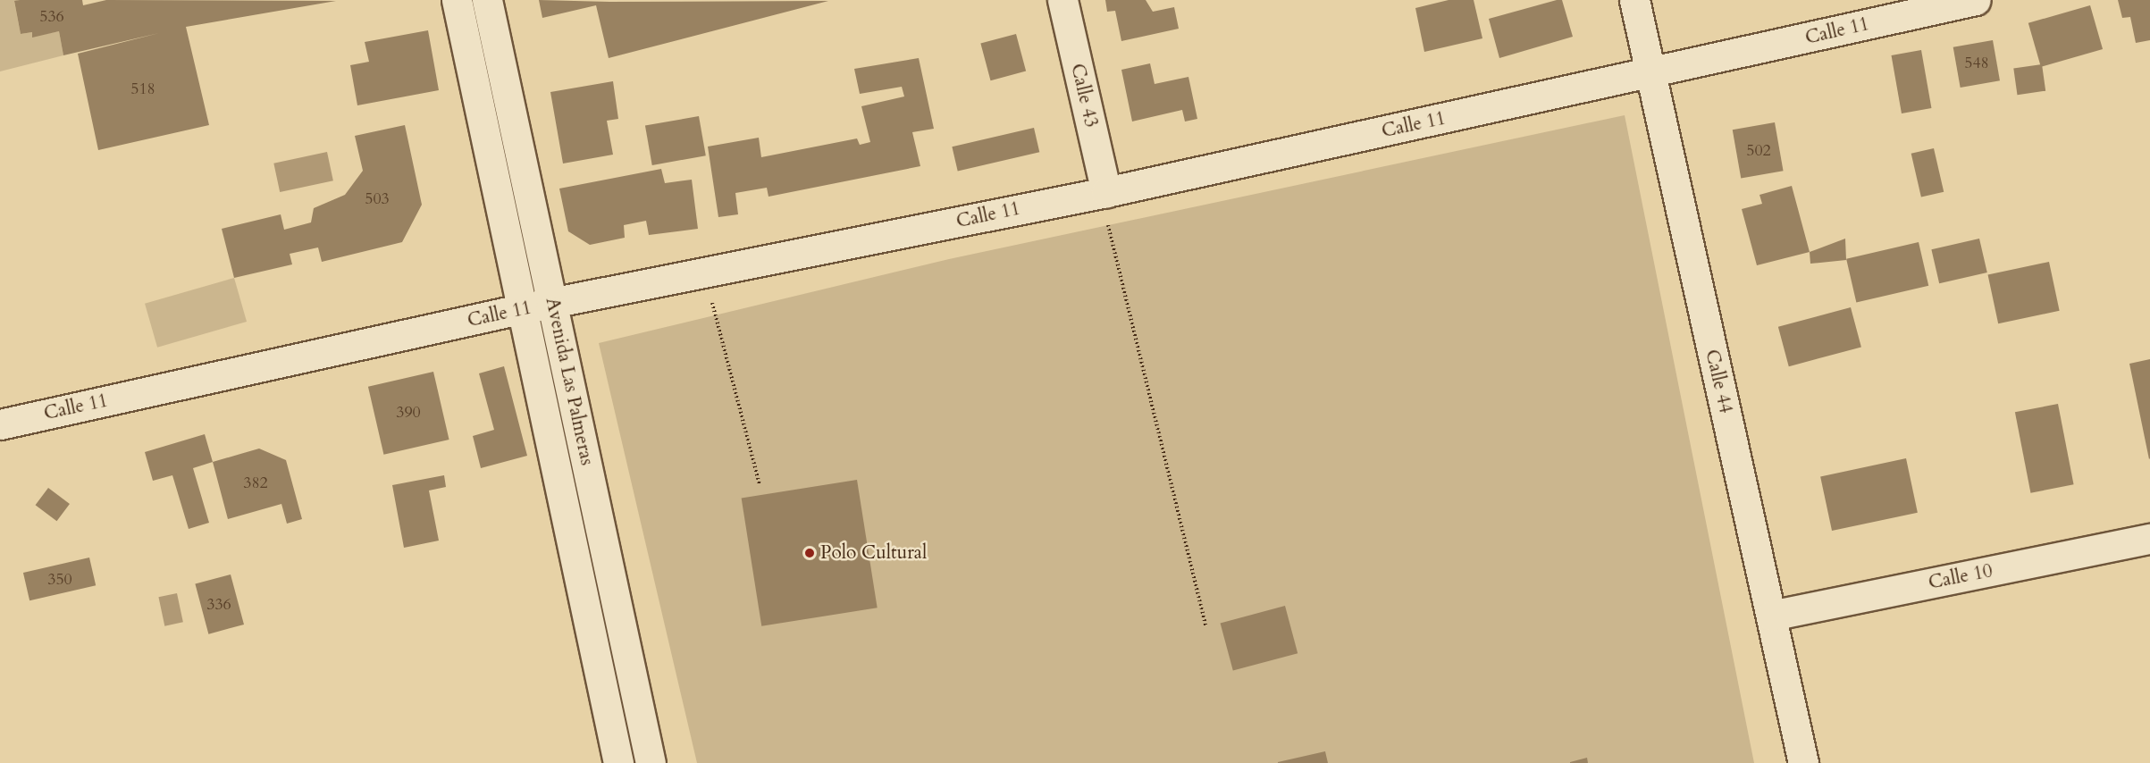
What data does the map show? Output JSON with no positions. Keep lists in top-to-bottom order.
{
  "streets": {
    "street": [
      "Calle 11",
      "Calle 43",
      "Avenida Las Palmeras",
      "Calle 44",
      "Calle 10"
    ]
  },
  "crossings": [
    ["Calle 11", "Calle 43"],
    ["Calle 11", "Avenida Las Palmeras"],
    ["Calle 11", "Calle 44"],
    ["Calle 44", "Calle 10"]
  ],
  "places": ["Polo Cultural"],
  "house_numbers": [
    "536",
    "548",
    "518",
    "502",
    "503",
    "390",
    "382",
    "350",
    "336"
  ]
}
